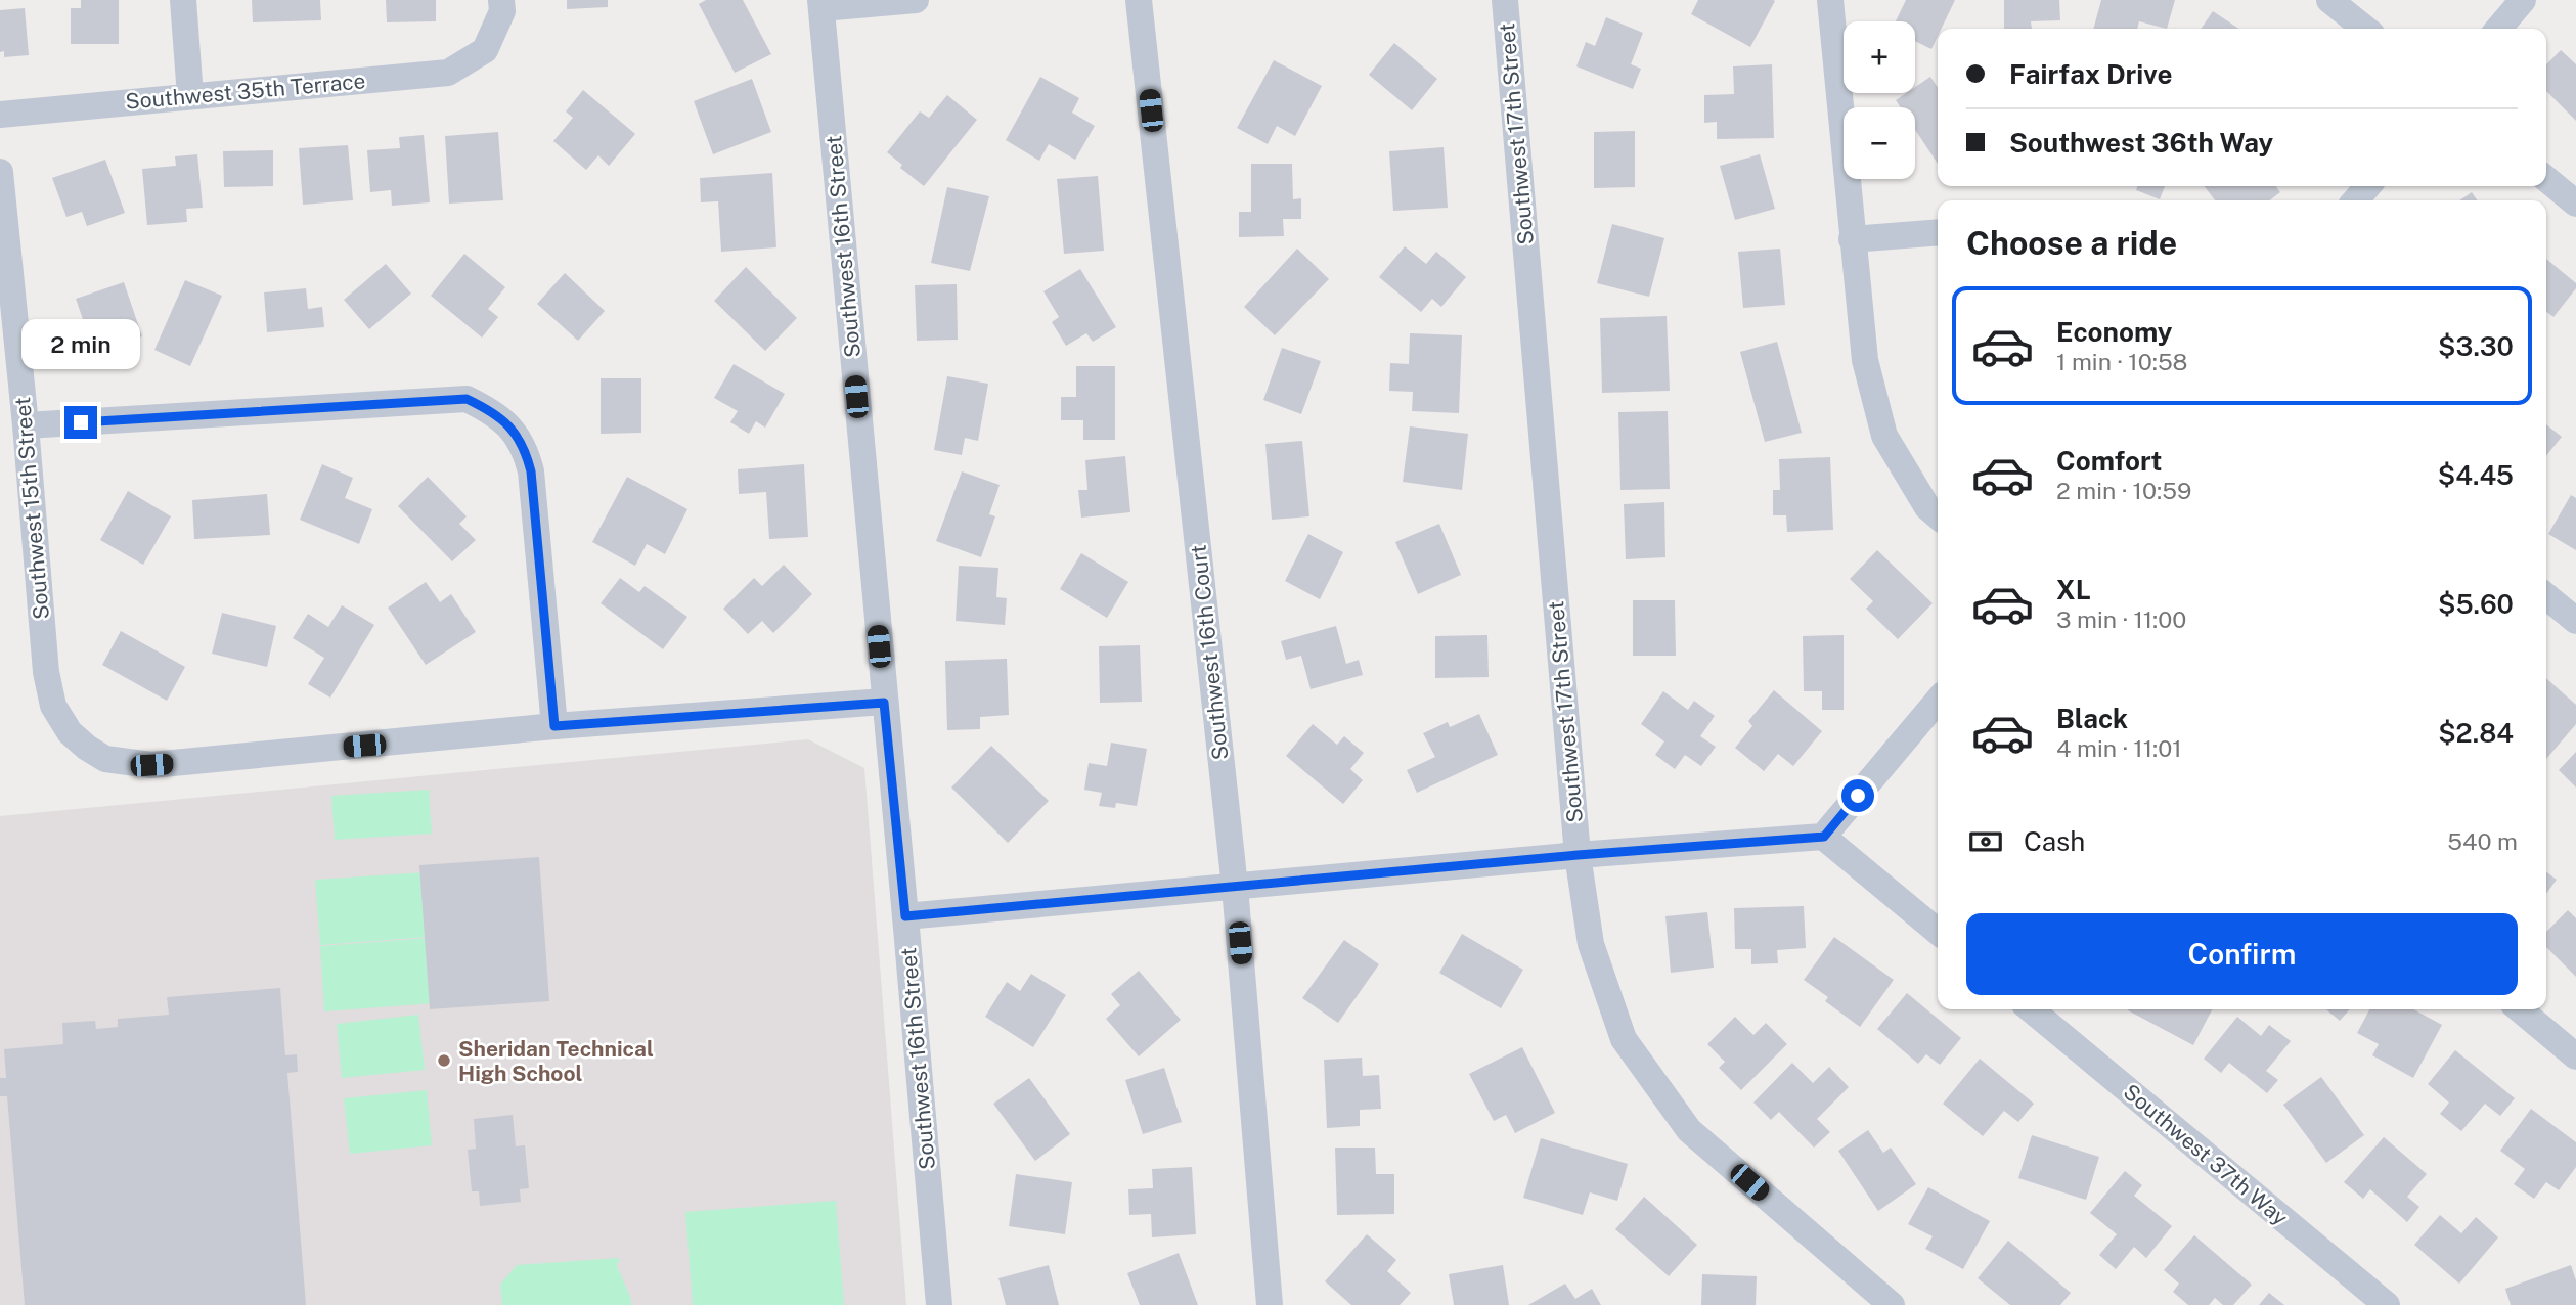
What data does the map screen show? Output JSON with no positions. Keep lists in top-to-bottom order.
{
  "streets": {
    "street": [
      "Southwest 35th Terrace",
      "Southwest 17th Street",
      "Southwest 16th Street",
      "Southwest 15th Street",
      "Southwest 16th Court",
      "Southwest 37th Way"
    ]
  },
  "places": ["Sheridan Technical High School"],
  "page": {
    "map_buttons": ["+", "−"],
    "banner": ["Fairfax Drive", "Southwest 36th Way"],
    "heading": "Choose a ride",
    "list": [
      {
        "name": "Economy",
        "note": "1 min · 10:58",
        "value": "$3.30"
      },
      {
        "name": "Comfort",
        "note": "2 min · 10:59",
        "value": "$4.45"
      },
      {
        "name": "XL",
        "note": "3 min · 11:00",
        "value": "$5.60"
      },
      {
        "name": "Black",
        "note": "4 min · 11:01",
        "value": "$2.84"
      }
    ],
    "bubble": "2 min",
    "pay": ["Cash", "540 m"],
    "buttons": "Confirm"
  }
}
